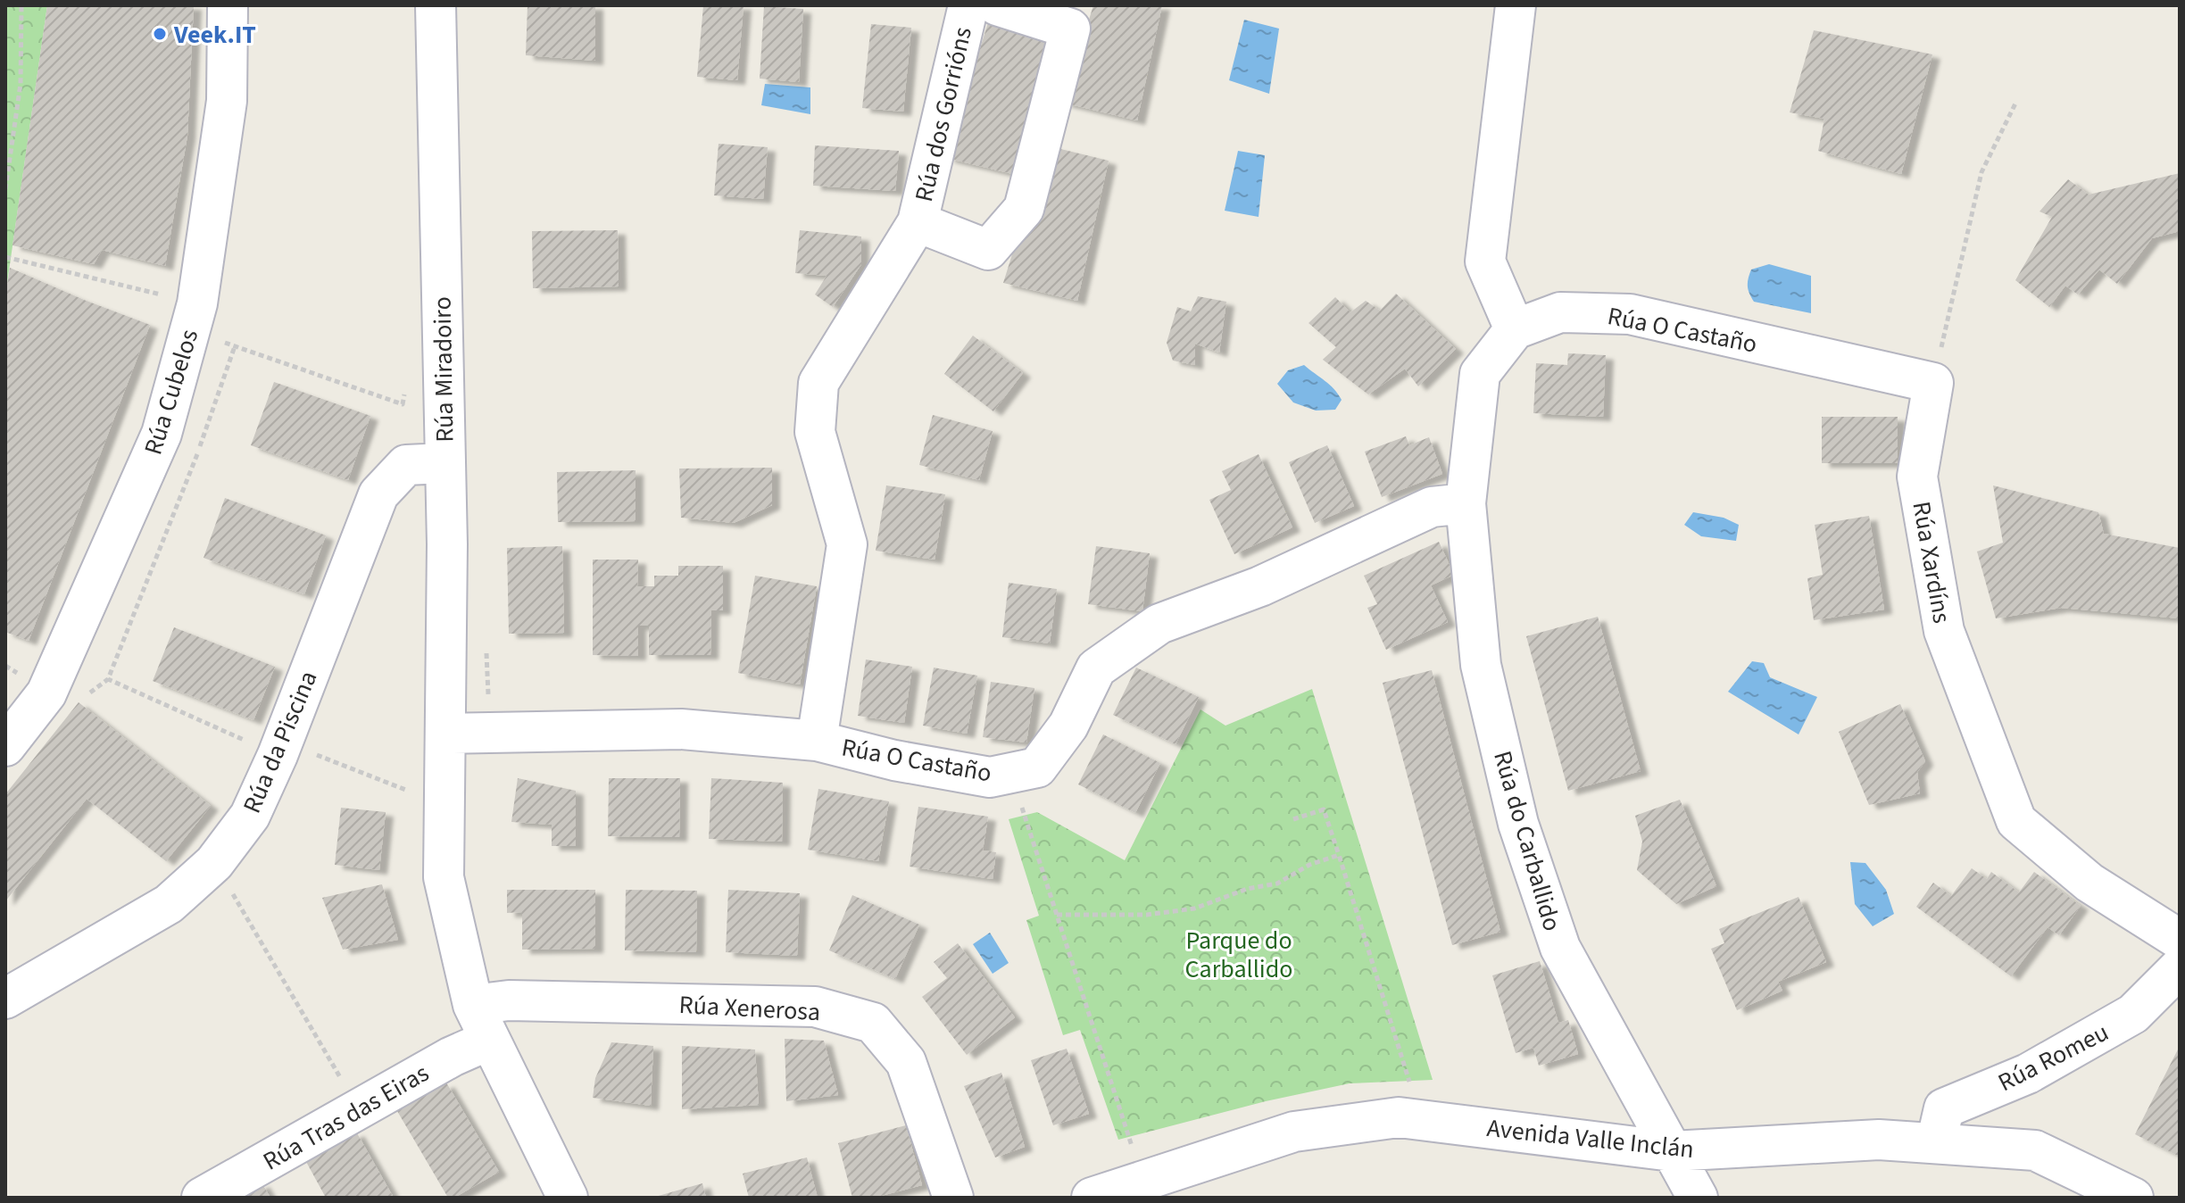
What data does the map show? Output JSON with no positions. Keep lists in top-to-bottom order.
{
  "streets": {
    "street": [
      "Rúa dos Gorrións",
      "Rúa O Castaño",
      "Rúa Miradoiro",
      "Rúa Cubelos",
      "Rúa Xardíns",
      "Rúa da Piscina",
      "Rúa do Carballido",
      "Rúa Xenerosa",
      "Rúa Romeu",
      "Rúa Tras das Eiras",
      "Avenida Valle Inclán"
    ]
  },
  "crossings": [
    ["Rúa dos Gorrións", "Rúa O Castaño"],
    ["Rúa O Castaño", "Rúa Miradoiro"],
    ["Rúa O Castaño", "Rúa Xardíns"],
    ["Rúa O Castaño", "Rúa do Carballido"],
    ["Rúa Miradoiro", "Rúa da Piscina"],
    ["Rúa do Carballido", "Avenida Valle Inclán"],
    ["Rúa Romeu", "Avenida Valle Inclán"]
  ],
  "parks": ["Parque do Carballido"],
  "places": ["Veek.IT"]
}
